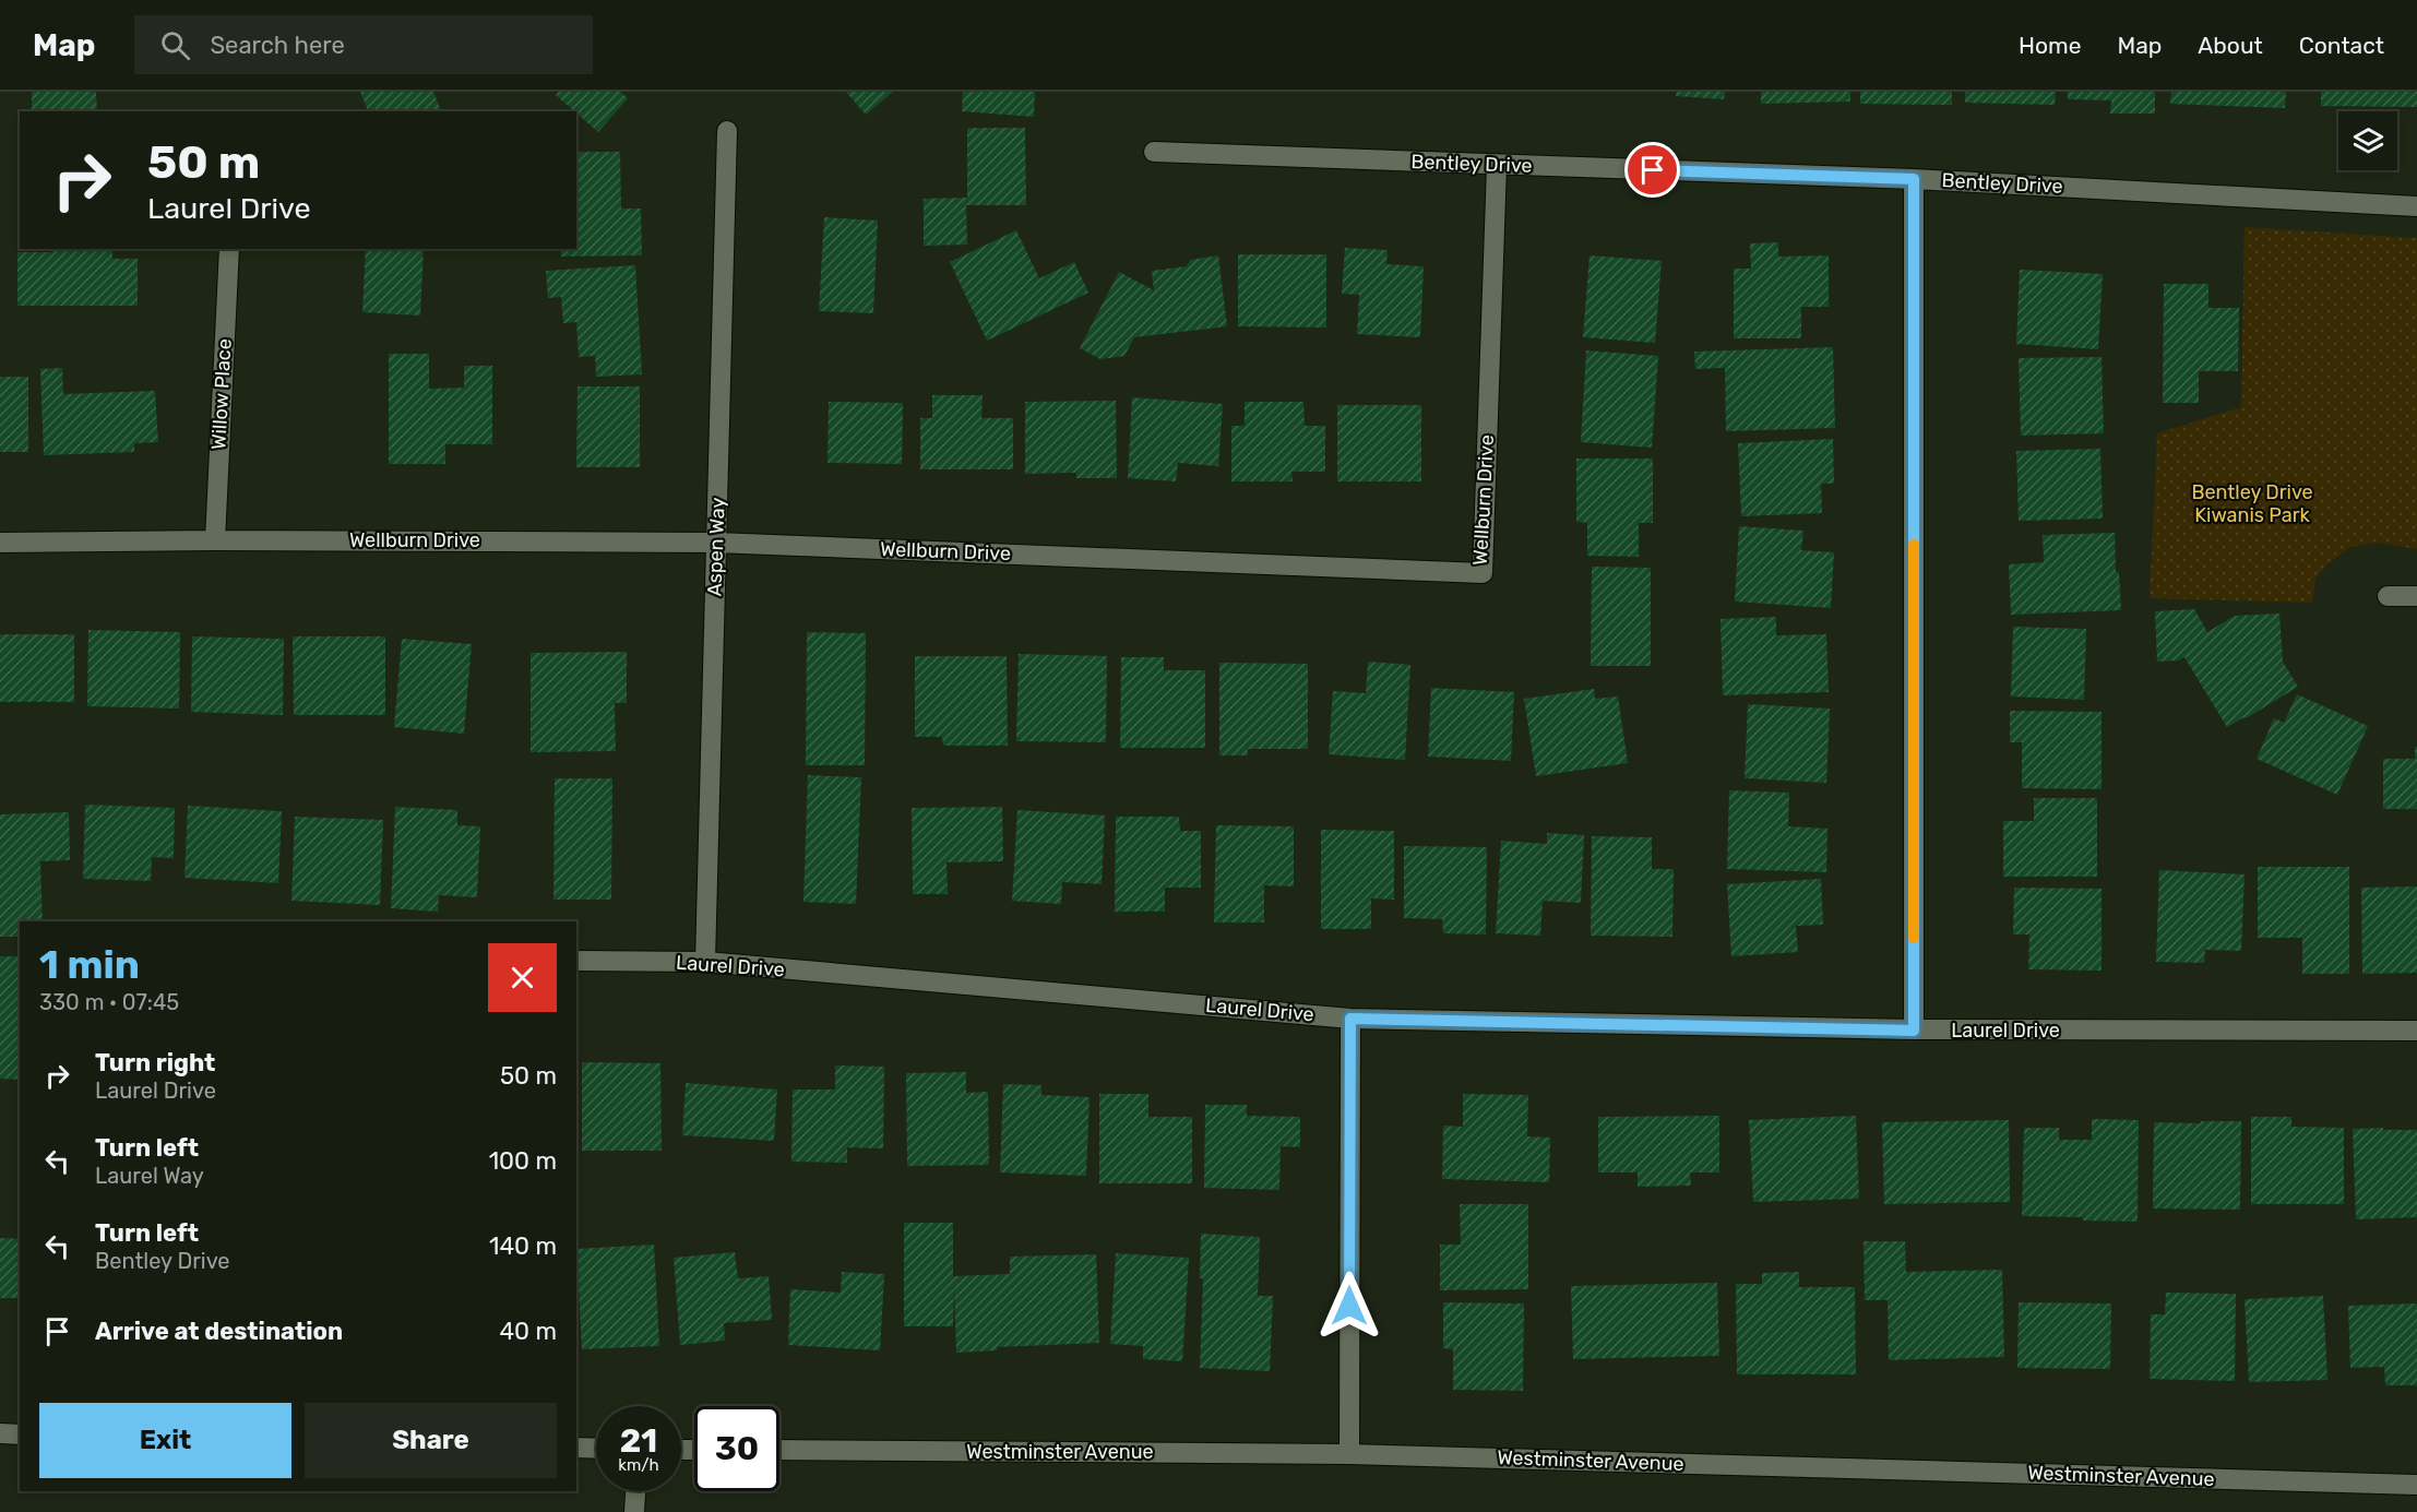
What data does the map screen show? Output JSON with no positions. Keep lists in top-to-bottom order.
{
  "streets": {
    "street": [
      "Bentley Drive",
      "Willow Place",
      "Wellburn Drive",
      "Aspen Way",
      "Laurel Drive",
      "Westminster Avenue"
    ]
  },
  "crossings": [
    ["Bentley Drive", "Wellburn Drive"],
    ["Willow Place", "Wellburn Drive"],
    ["Wellburn Drive", "Aspen Way"],
    ["Aspen Way", "Laurel Drive"]
  ],
  "parks": ["Bentley Drive Kiwanis Park"],
  "page": {
    "header": "Map",
    "search": "Search here",
    "nav": [
      "Home",
      "Map",
      "About",
      "Contact"
    ],
    "turn": ["50 m", "Laurel Drive"],
    "heading": ["1 min", "330 m · 07:45"],
    "list": [
      {
        "name": "Turn right",
        "note": "Laurel Drive",
        "value": "50 m"
      },
      {
        "name": "Turn left",
        "note": "Laurel Way",
        "value": "100 m"
      },
      {
        "name": "Turn left",
        "note": "Bentley Drive",
        "value": "140 m"
      },
      {
        "name": "Arrive at destination",
        "value": "40 m"
      }
    ],
    "buttons": ["Exit", "Share"],
    "speed": "21 km/h",
    "limit": "30"
  }
}
